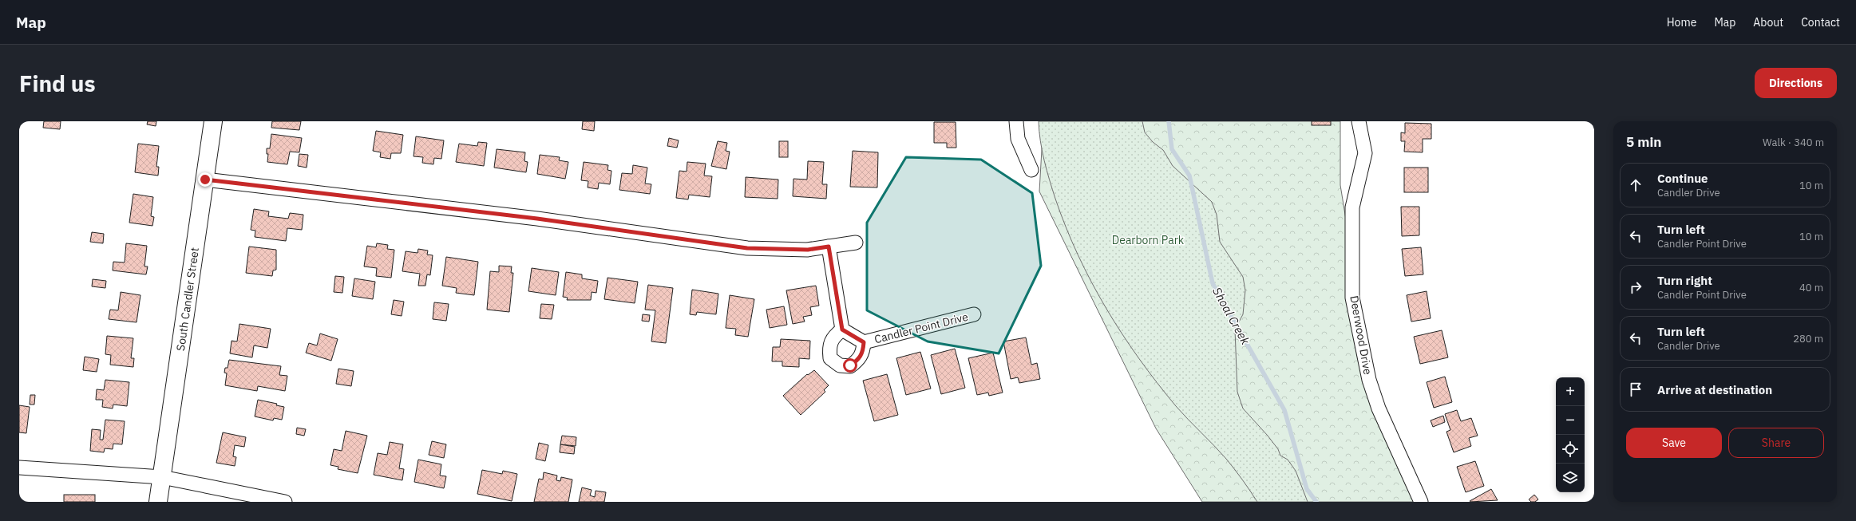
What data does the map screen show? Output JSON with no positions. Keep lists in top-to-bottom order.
{
  "streets": {
    "main road": ["South Candler Street"],
    "street": ["Candler Point Drive", "Deerwood Drive"]
  },
  "water": ["Shoal Creek"],
  "parks": ["Dearborn Park"],
  "page": {
    "header": "Map",
    "nav": [
      "Home",
      "Map",
      "About",
      "Contact"
    ],
    "buttons": [
      "Directions",
      ["Save", "Share"]
    ],
    "title": "Find us",
    "heading": ["5 min", "Walk · 340 m"],
    "list": [
      ["Continue", "Candler Drive", "10 m"],
      ["Turn left", "Candler Point Drive", "10 m"],
      ["Turn right", "Candler Point Drive", "40 m"],
      ["Turn left", "Candler Drive", "280 m"],
      "Arrive at destination"
    ],
    "map_buttons": ["+", "−"]
  }
}
